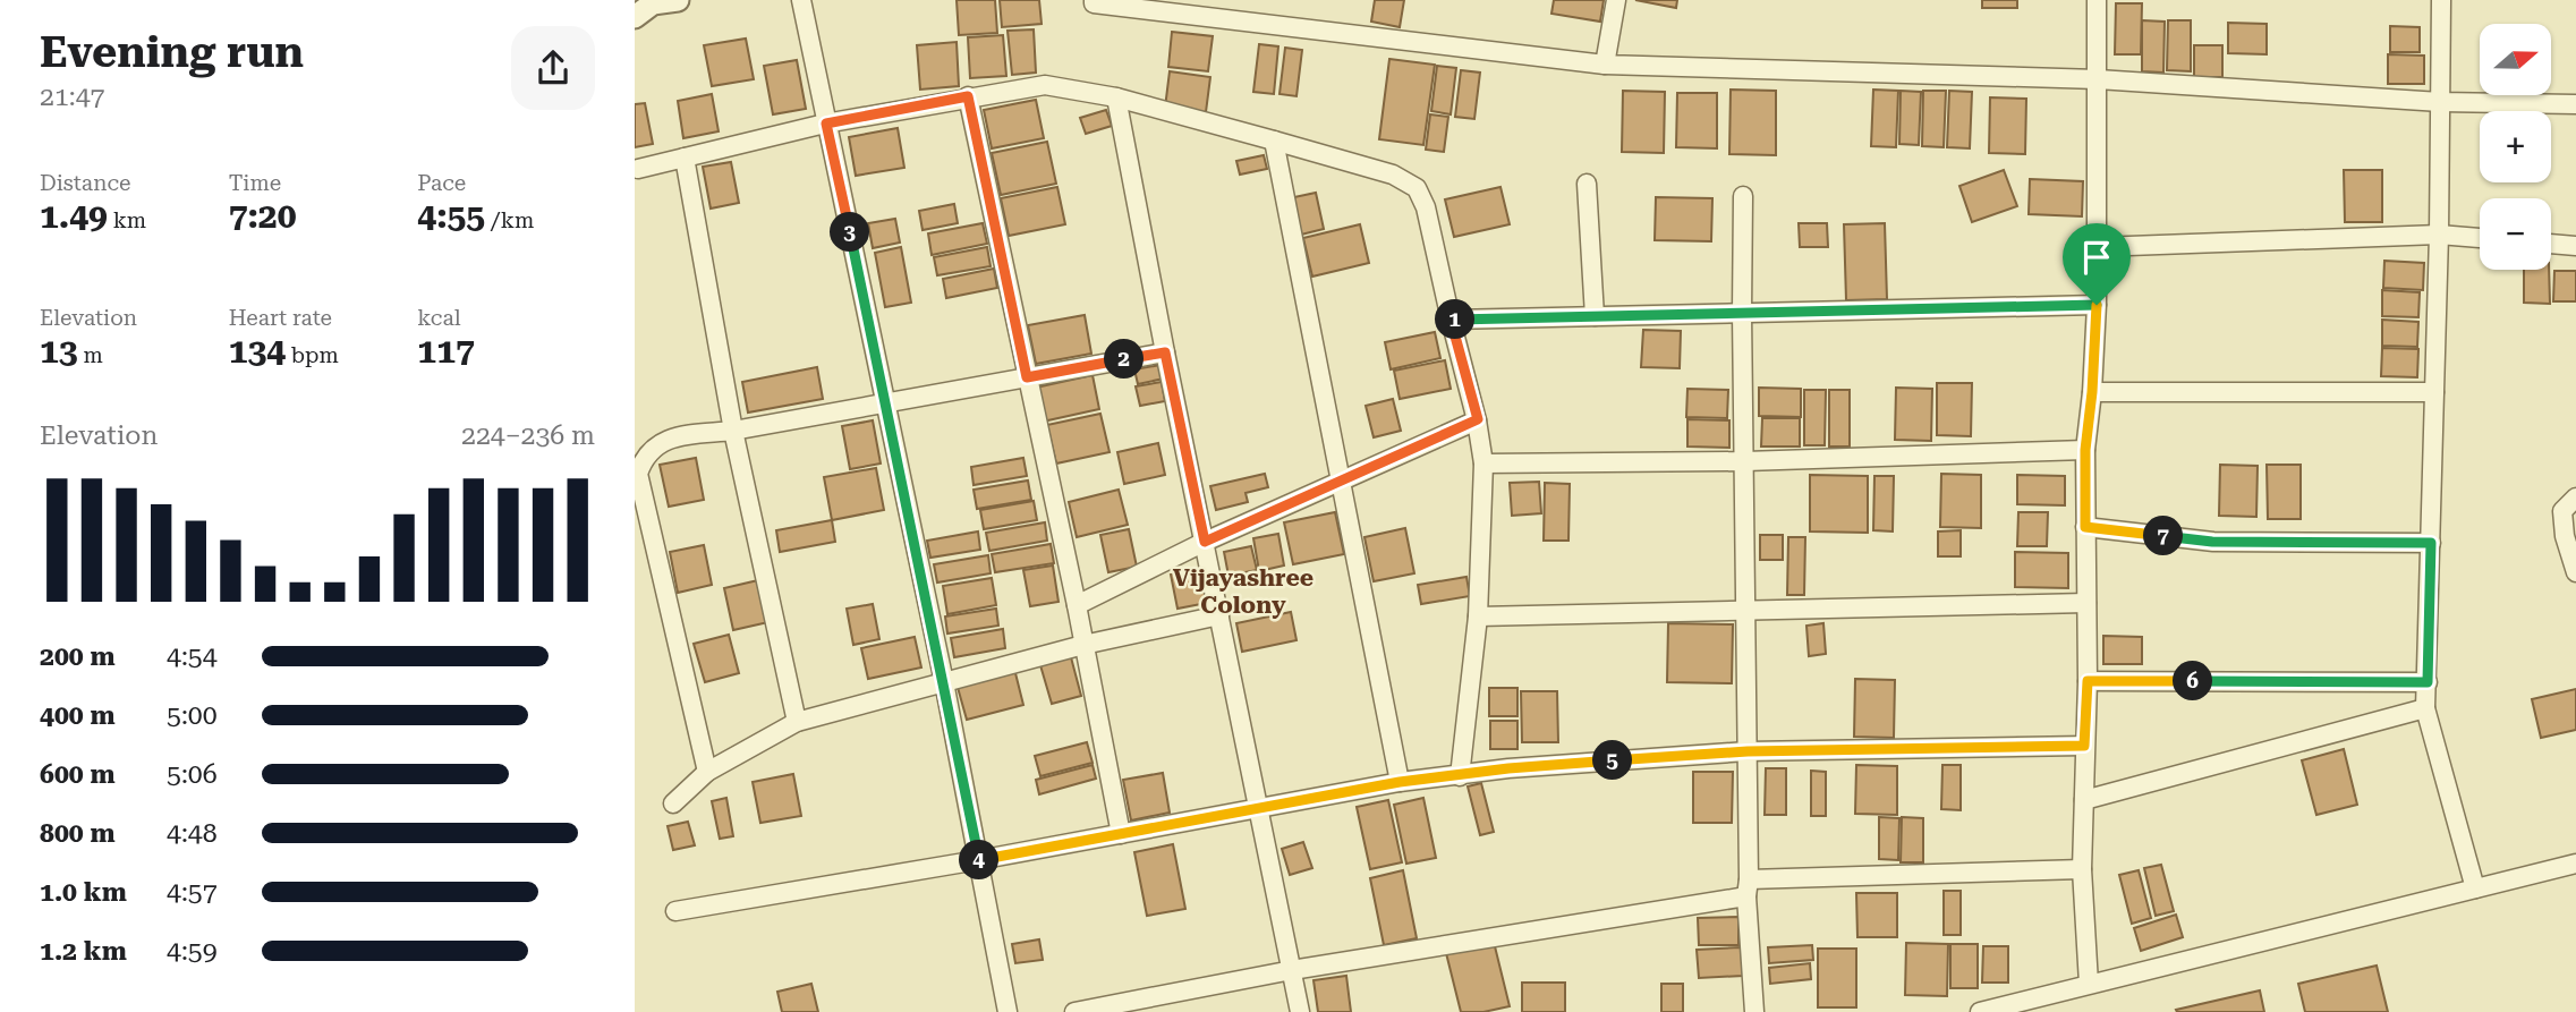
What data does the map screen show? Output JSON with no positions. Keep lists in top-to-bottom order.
{
  "districts": ["Vijayashree Colony"],
  "north": "right",
  "page": {
    "heading": ["Evening run", "21:47"],
    "map_buttons": ["+", "−"],
    "stats": [
      ["Distance", "1.49 km"],
      ["Time", "7:20"],
      ["Pace", "4:55 /km"],
      ["Elevation", "13 m"],
      ["Heart rate", "134 bpm"],
      ["kcal", "117"]
    ],
    "pins": [
      "3",
      "1",
      "2",
      "7",
      "6",
      "5",
      "4"
    ],
    "chart": ["Elevation", "224–236 m"],
    "list": [
      {
        "name": "200 m",
        "note": "4:54"
      },
      {
        "name": "400 m",
        "note": "5:00"
      },
      {
        "name": "600 m",
        "note": "5:06"
      },
      {
        "name": "800 m",
        "note": "4:48"
      },
      {
        "name": "1.0 km",
        "note": "4:57"
      },
      {
        "name": "1.2 km",
        "note": "4:59"
      }
    ]
  }
}
